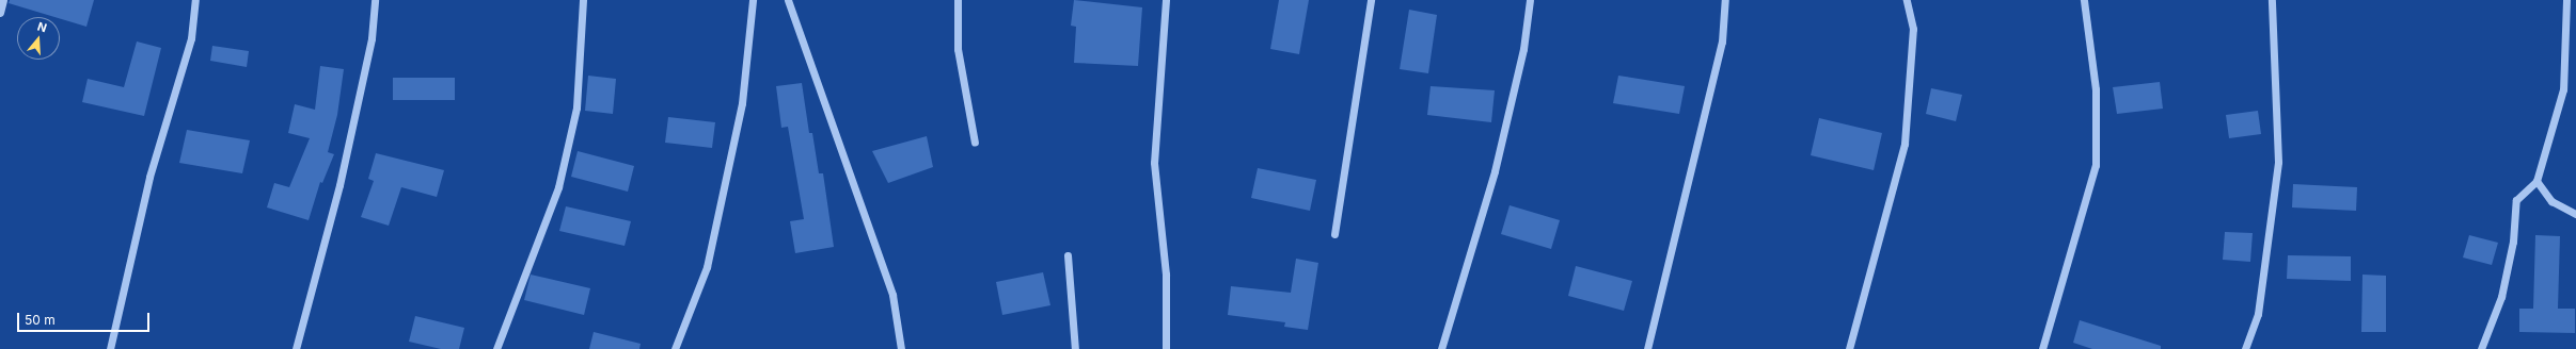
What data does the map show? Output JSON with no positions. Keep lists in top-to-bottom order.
{
  "scale_bar": "50 m",
  "north": "top"
}
